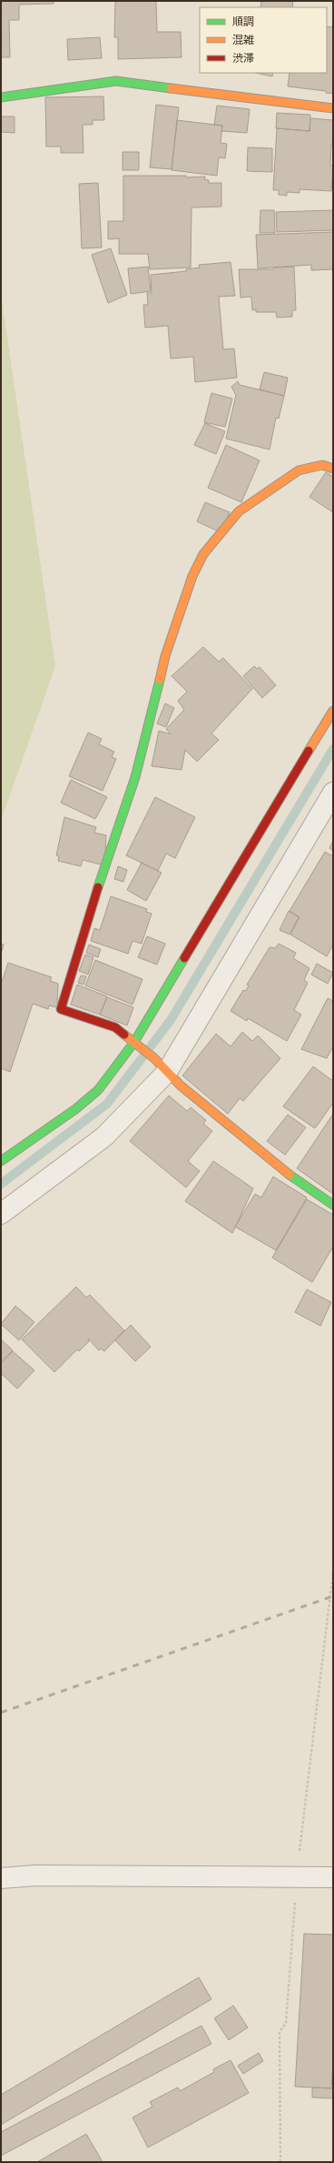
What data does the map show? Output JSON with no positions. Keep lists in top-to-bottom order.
{
  "legend": ["順調", "混雑", "渋滞"]
}
